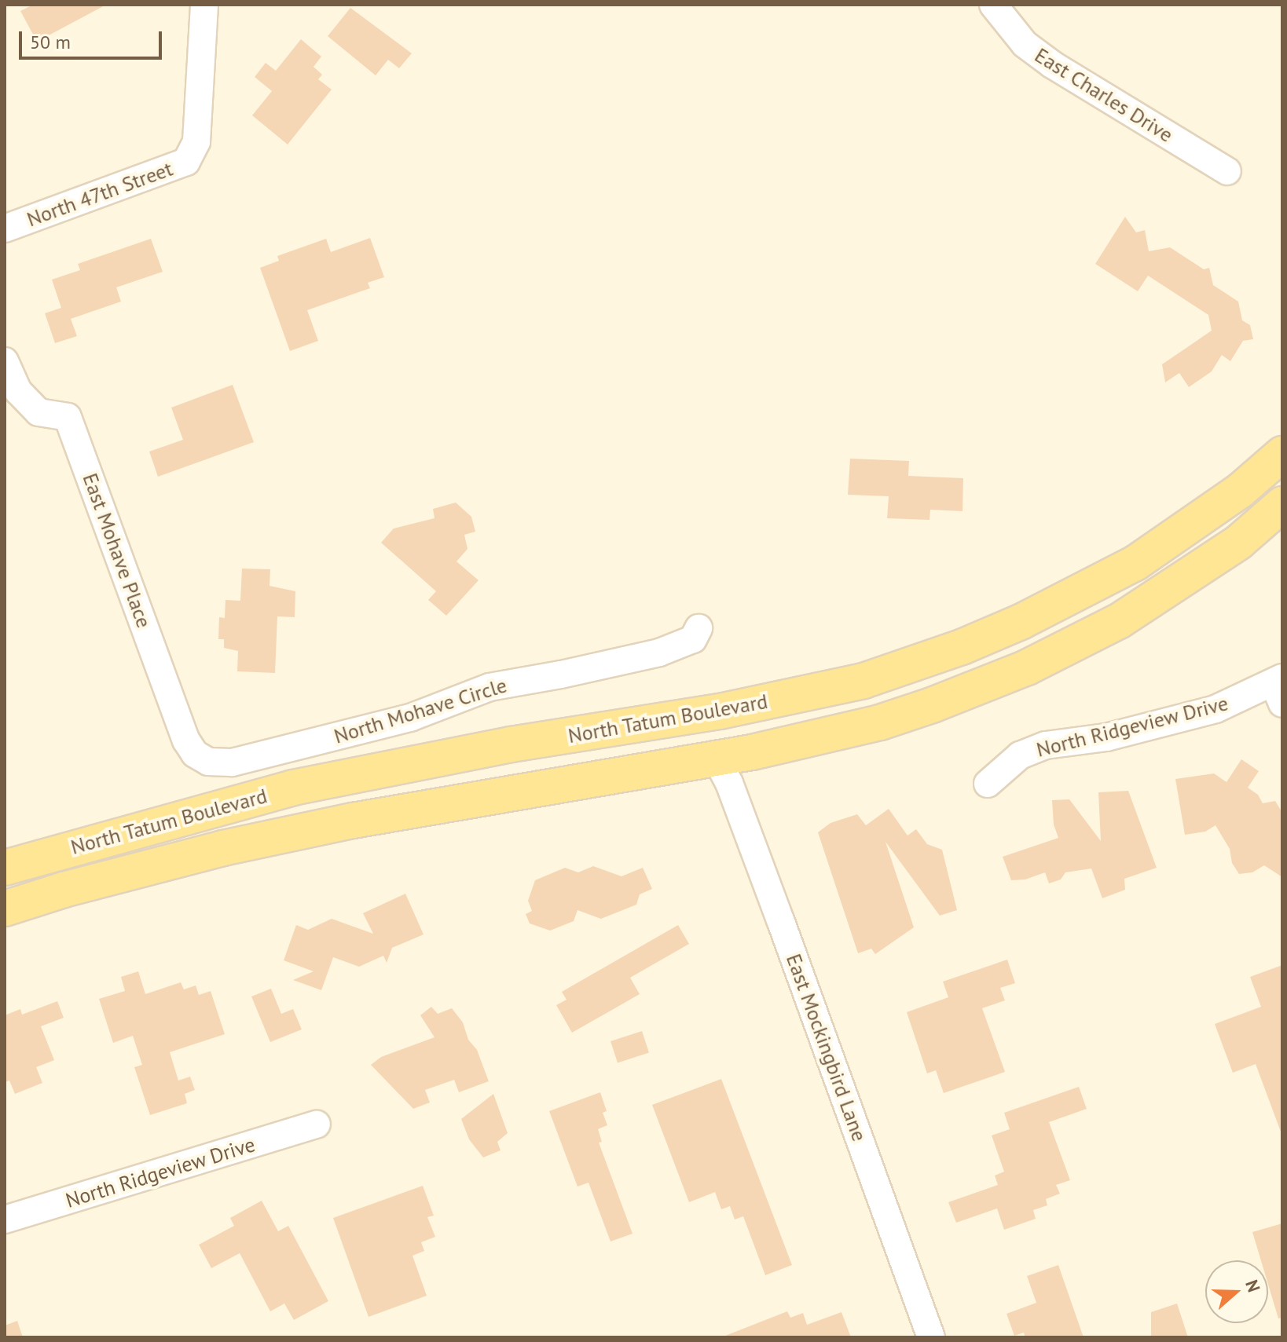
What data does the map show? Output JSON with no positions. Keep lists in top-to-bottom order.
{
  "streets": {
    "main road": ["North Tatum Boulevard"],
    "street": [
      "East Charles Drive",
      "North 47th Street",
      "East Mohave Place",
      "North Mohave Circle",
      "North Ridgeview Drive",
      "East Mockingbird Lane"
    ]
  },
  "crossings": [
    ["East Mohave Place", "North Mohave Circle"],
    ["North Tatum Boulevard", "East Mockingbird Lane"]
  ],
  "scale_bar": "50 m",
  "north": "right"
}
